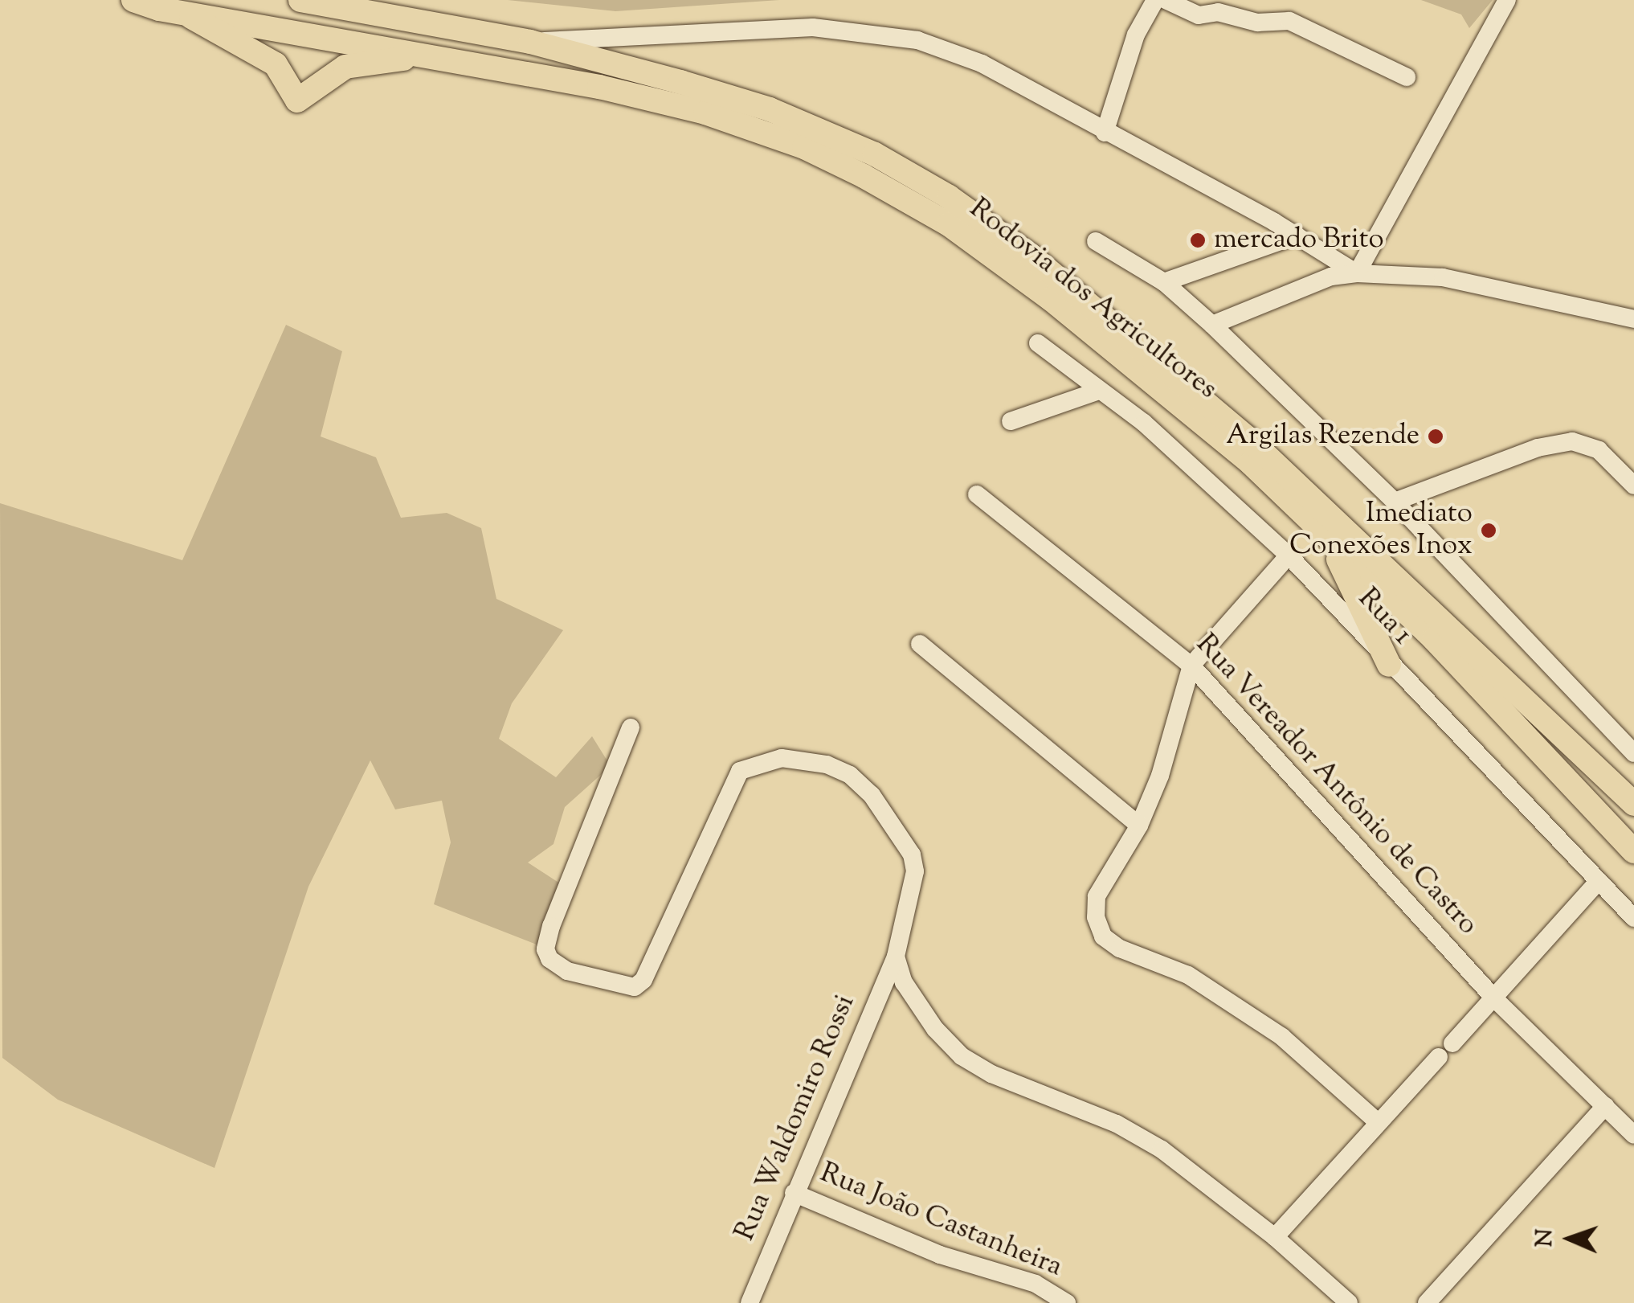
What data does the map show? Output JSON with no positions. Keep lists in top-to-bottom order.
{
  "streets": {
    "main road": ["Rodovia dos Agricultores"],
    "street": [
      "Rua 1",
      "Rua Vereador Antônio de Castro",
      "Rua Waldomiro Rossi",
      "Rua João Castanheira"
    ]
  },
  "crossings": [
    ["Rua Waldomiro Rossi", "Rua João Castanheira"]
  ],
  "places": ["mercado Brito", "Argilas Rezende", "Imediato Conexões Inox"],
  "north": "left"
}
